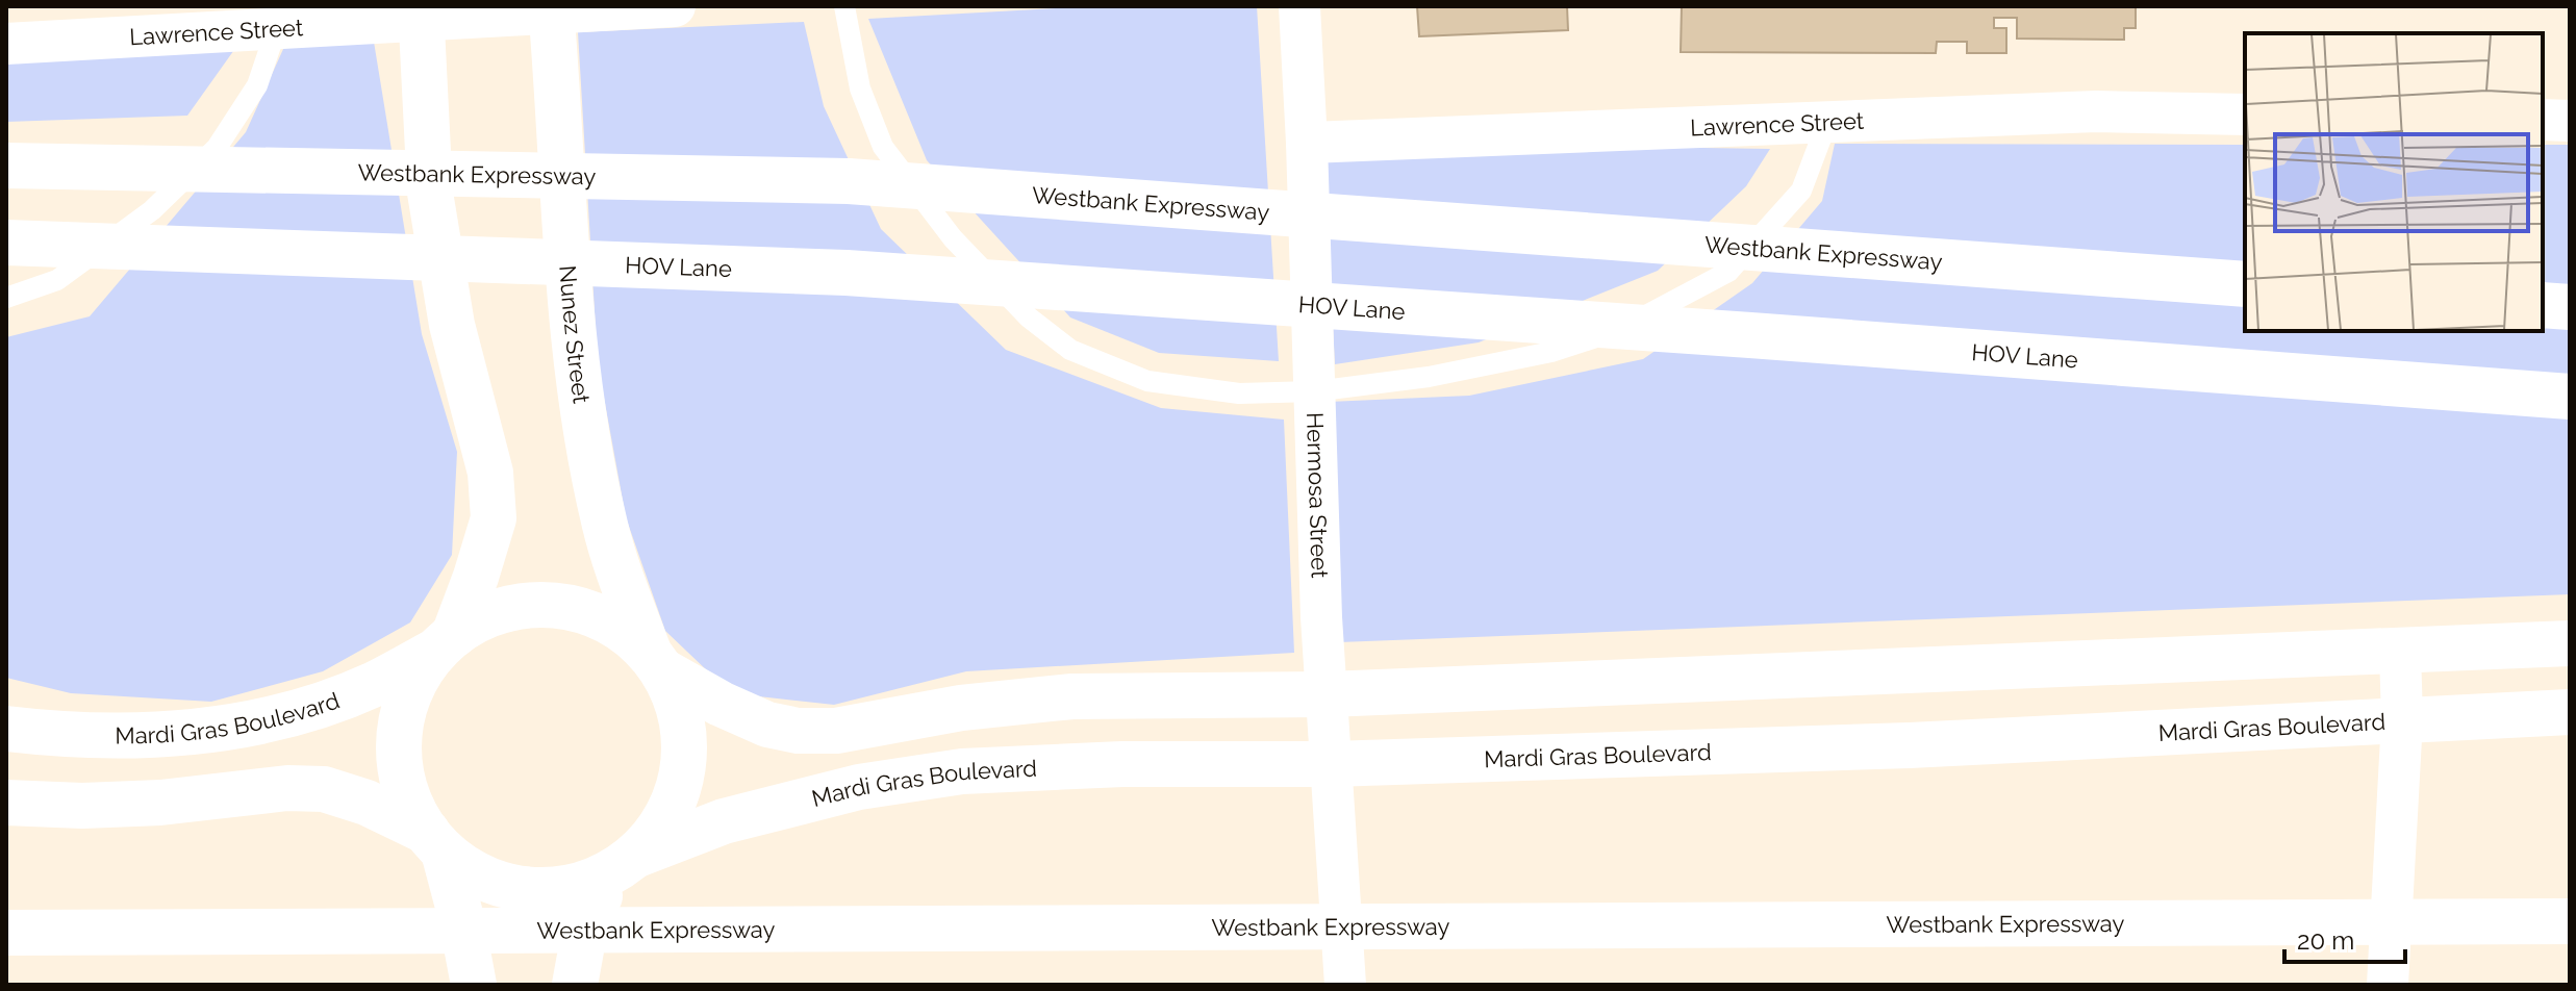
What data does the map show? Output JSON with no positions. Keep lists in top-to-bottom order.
{
  "streets": {
    "main road": [
      "Westbank Expressway",
      "HOV Lane",
      "Nunez Street",
      "Mardi Gras Boulevard"
    ],
    "street": ["Lawrence Street", "Hermosa Street"]
  },
  "crossings": [
    ["Lawrence Street", "Nunez Street"],
    ["Lawrence Street", "Hermosa Street"],
    ["Nunez Street", "Mardi Gras Boulevard"],
    ["Hermosa Street", "Mardi Gras Boulevard"]
  ],
  "scale_bar": "20 m"
}
